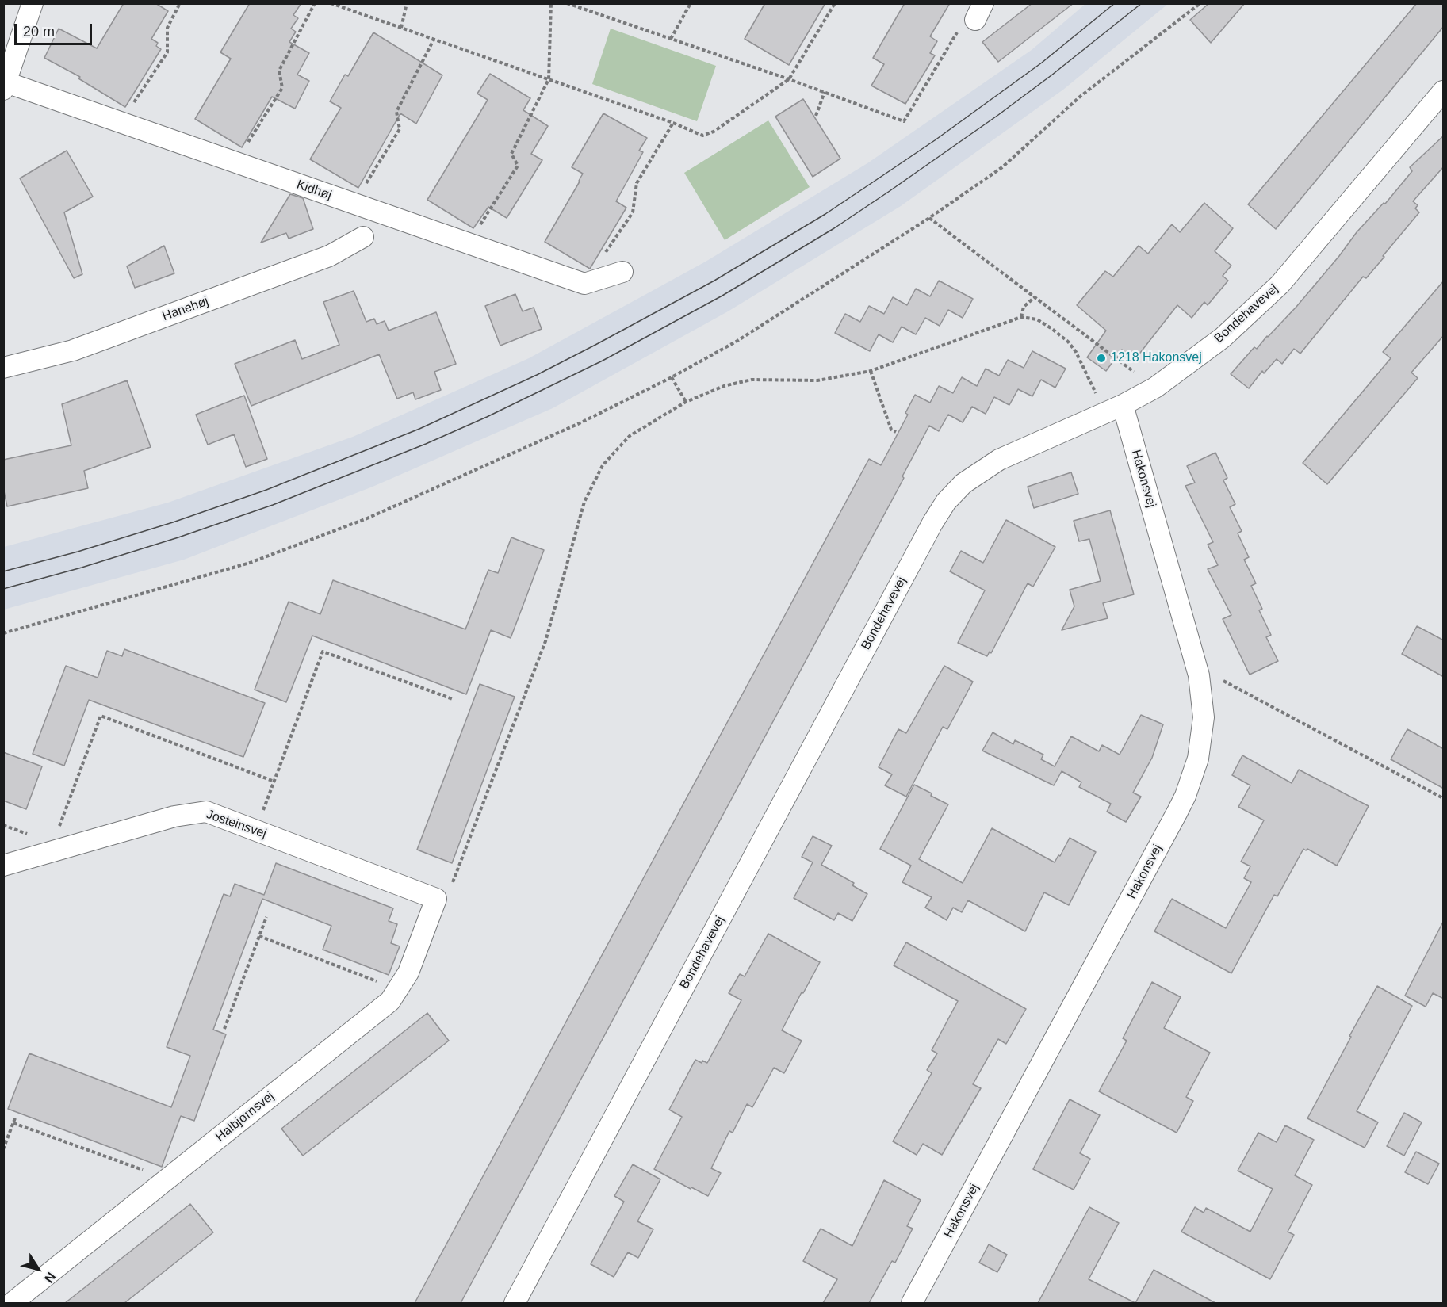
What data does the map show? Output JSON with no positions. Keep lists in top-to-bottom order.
{
  "streets": {
    "street": [
      "Kidhøj",
      "Hanehøj",
      "Bondehavevej",
      "Hakonsvej",
      "Josteinsvej",
      "Halbjørnsvej"
    ]
  },
  "crossings": [
    ["Bondehavevej", "Hakonsvej"],
    ["Josteinsvej", "Halbjørnsvej"]
  ],
  "places": ["1218 Hakonsvej"],
  "scale_bar": "20 m",
  "north": "bottom right"
}
